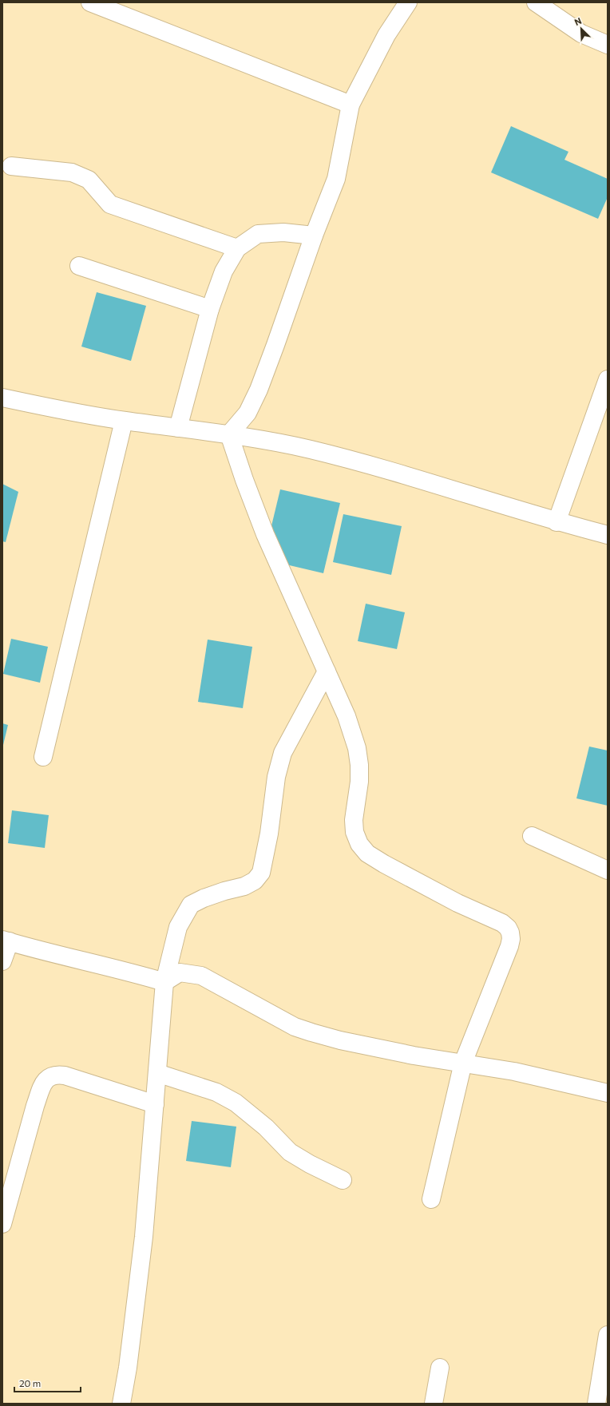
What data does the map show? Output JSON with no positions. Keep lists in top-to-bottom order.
{
  "scale_bar": "20 m",
  "north": "top left"
}
